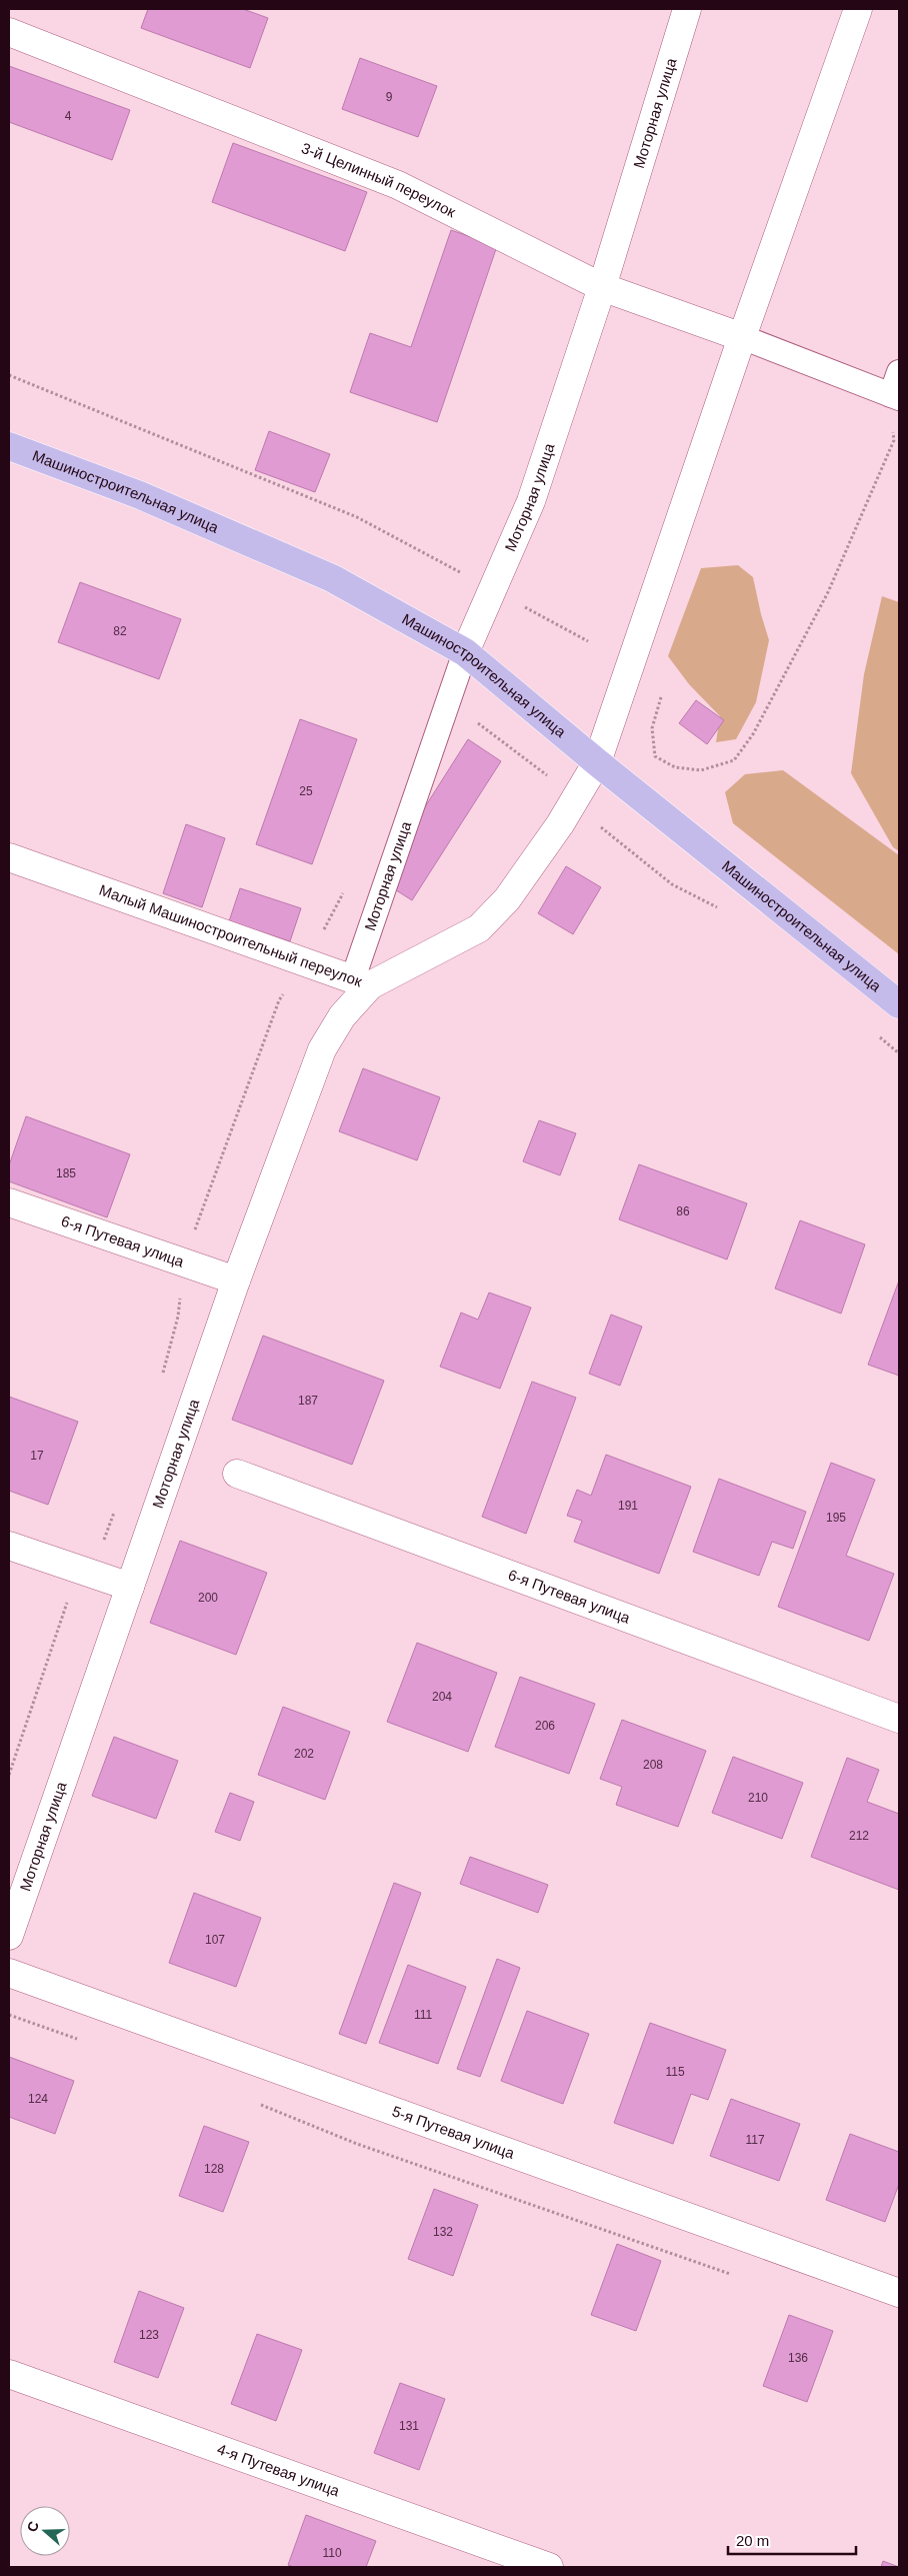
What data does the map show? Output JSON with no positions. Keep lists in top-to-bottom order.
{
  "streets": {
    "main road": ["Машиностроительная улица"],
    "street": [
      "Моторная улица",
      "3-й Целинный переулок",
      "Малый Машиностроительный переулок",
      "6-я Путевая улица",
      "5-я Путевая улица",
      "4-я Путевая улица"
    ]
  },
  "crossings": [
    ["Моторная улица", "3-й Целинный переулок"],
    ["Моторная улица", "Машиностроительная улица"],
    ["Моторная улица", "Малый Машиностроительный переулок"],
    ["Моторная улица", "6-я Путевая улица"],
    ["Машиностроительная улица", "Малый Машиностроительный переулок"]
  ],
  "house_numbers": [
    "9",
    "4",
    "82",
    "25",
    "185",
    "86",
    "187",
    "17",
    "191",
    "195",
    "200",
    "204",
    "206",
    "202",
    "208",
    "210",
    "212",
    "107",
    "111",
    "115",
    "124",
    "117",
    "128",
    "132",
    "123",
    "136",
    "131",
    "110"
  ],
  "scale_bar": "20 m",
  "north": "left"
}
